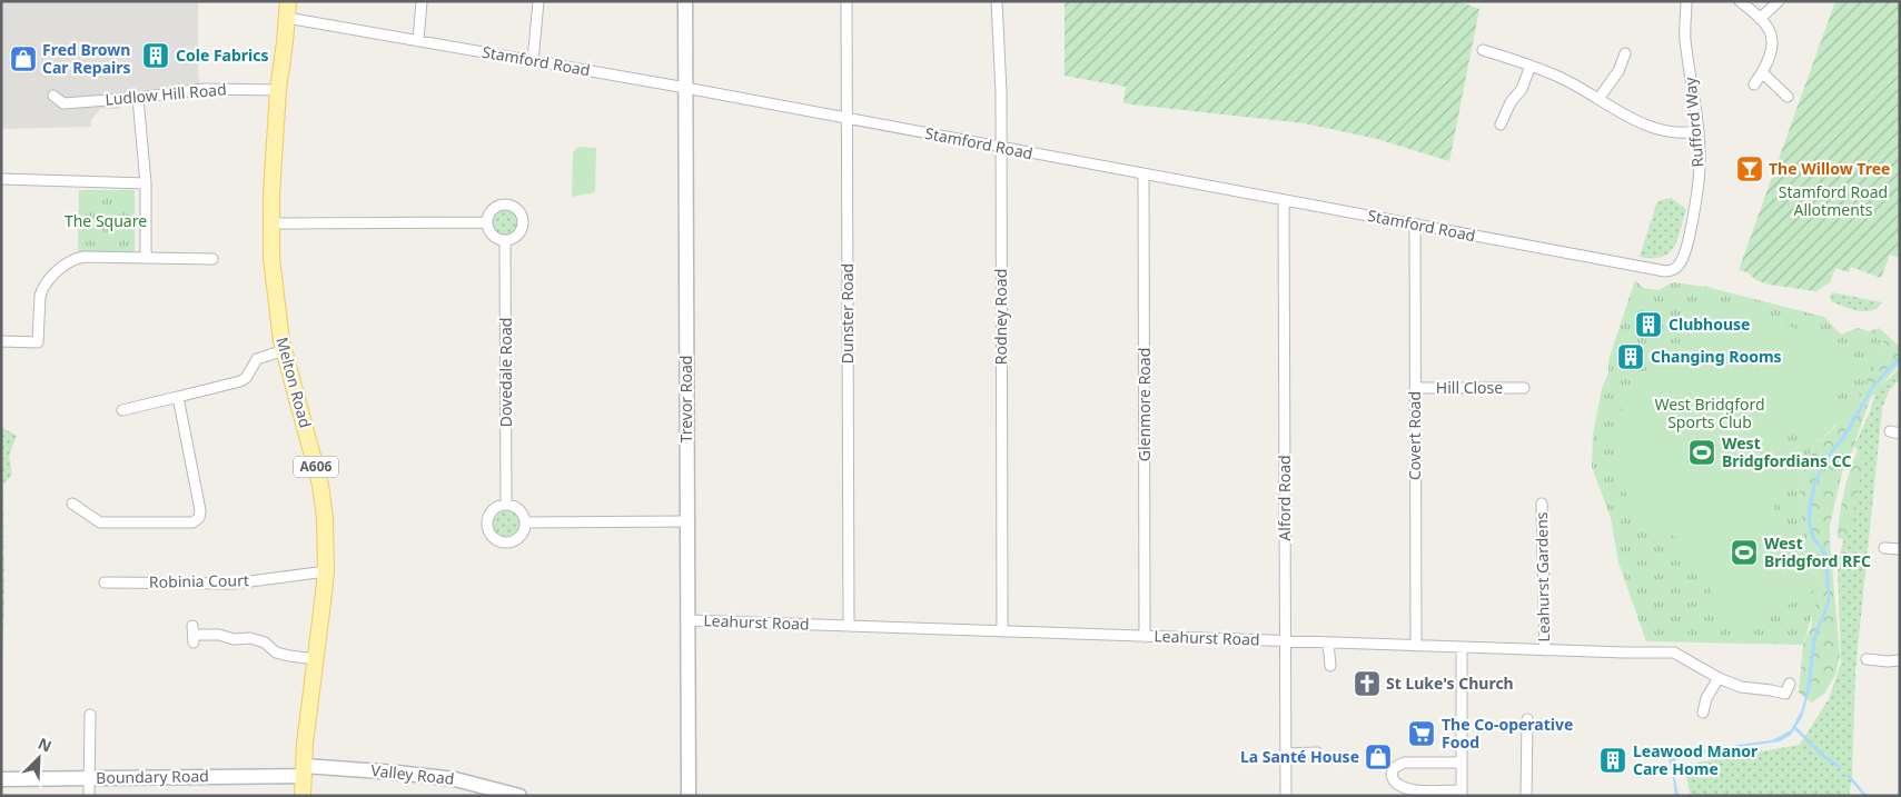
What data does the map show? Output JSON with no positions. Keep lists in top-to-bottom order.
{
  "streets": {
    "main road": ["Melton Road", "A606"],
    "street": [
      "Stamford Road",
      "Ludlow Hill Road",
      "Rufford Way",
      "Dunster Road",
      "Rodney Road",
      "Dovedale Road",
      "Hill Close",
      "Trevor Road",
      "Glenmore Road",
      "Covert Road",
      "Alford Road",
      "Leahurst Gardens",
      "Robinia Court",
      "Leahurst Road",
      "Valley Road",
      "Boundary Road"
    ]
  },
  "crossings": [
    ["Stamford Road", "Rufford Way"],
    ["Stamford Road", "Dunster Road"],
    ["Stamford Road", "Rodney Road"],
    ["Stamford Road", "Melton Road"],
    ["Stamford Road", "Trevor Road"],
    ["Stamford Road", "Glenmore Road"],
    ["Stamford Road", "Covert Road"],
    ["Stamford Road", "Alford Road"],
    ["Ludlow Hill Road", "Melton Road"],
    ["Dunster Road", "Leahurst Road"],
    ["Rodney Road", "Leahurst Road"],
    ["Melton Road", "Robinia Court"],
    ["Melton Road", "Valley Road"],
    ["Melton Road", "Boundary Road"],
    ["Hill Close", "Covert Road"],
    ["Trevor Road", "Leahurst Road"],
    ["Glenmore Road", "Leahurst Road"],
    ["Covert Road", "Leahurst Road"],
    ["Alford Road", "Leahurst Road"],
    ["Leahurst Gardens", "Leahurst Road"],
    ["Valley Road", "Boundary Road"]
  ],
  "parks": ["Stamford Road Allotments", "The Square", "West Bridgford Sports Club"],
  "places": {
    "building": [
      "Cole Fabrics",
      "Clubhouse",
      "Changing Rooms",
      "Leawood Manor Care Home"
    ],
    "shop": ["Fred Brown Car Repairs", "La Santé House"],
    "bar": ["The Willow Tree"],
    "sports": ["West Bridgfordians CC", "West Bridgford RFC"],
    "church": ["St Luke's Church"],
    "supermarket": ["The Co-operative Food"]
  },
  "north": "top right"
}
